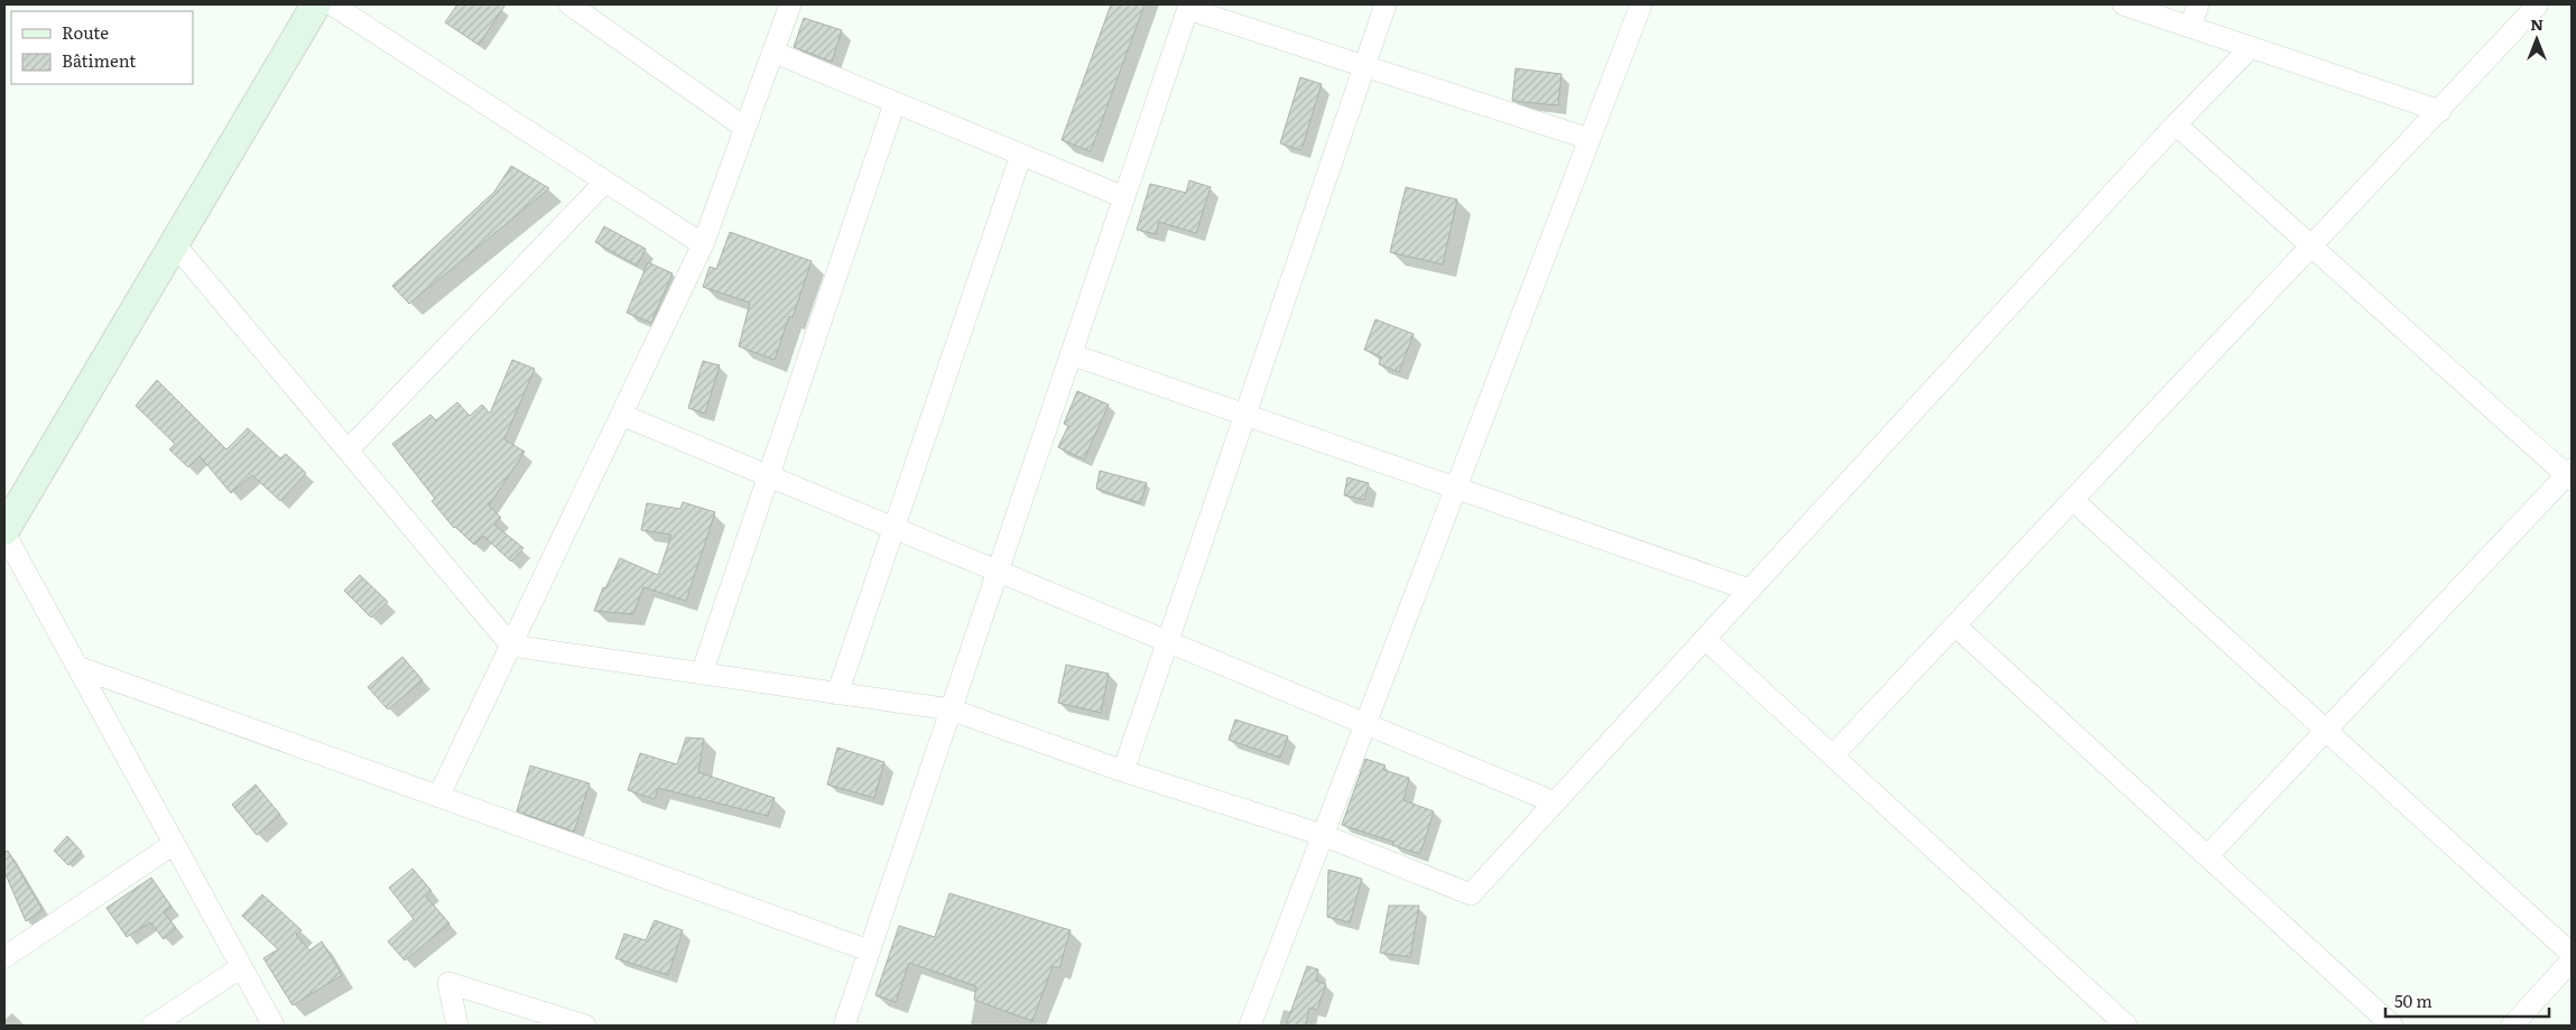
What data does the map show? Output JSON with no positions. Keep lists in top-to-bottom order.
{
  "legend": ["Route", "Bâtiment"],
  "scale_bar": "50 m",
  "north": "top"
}
